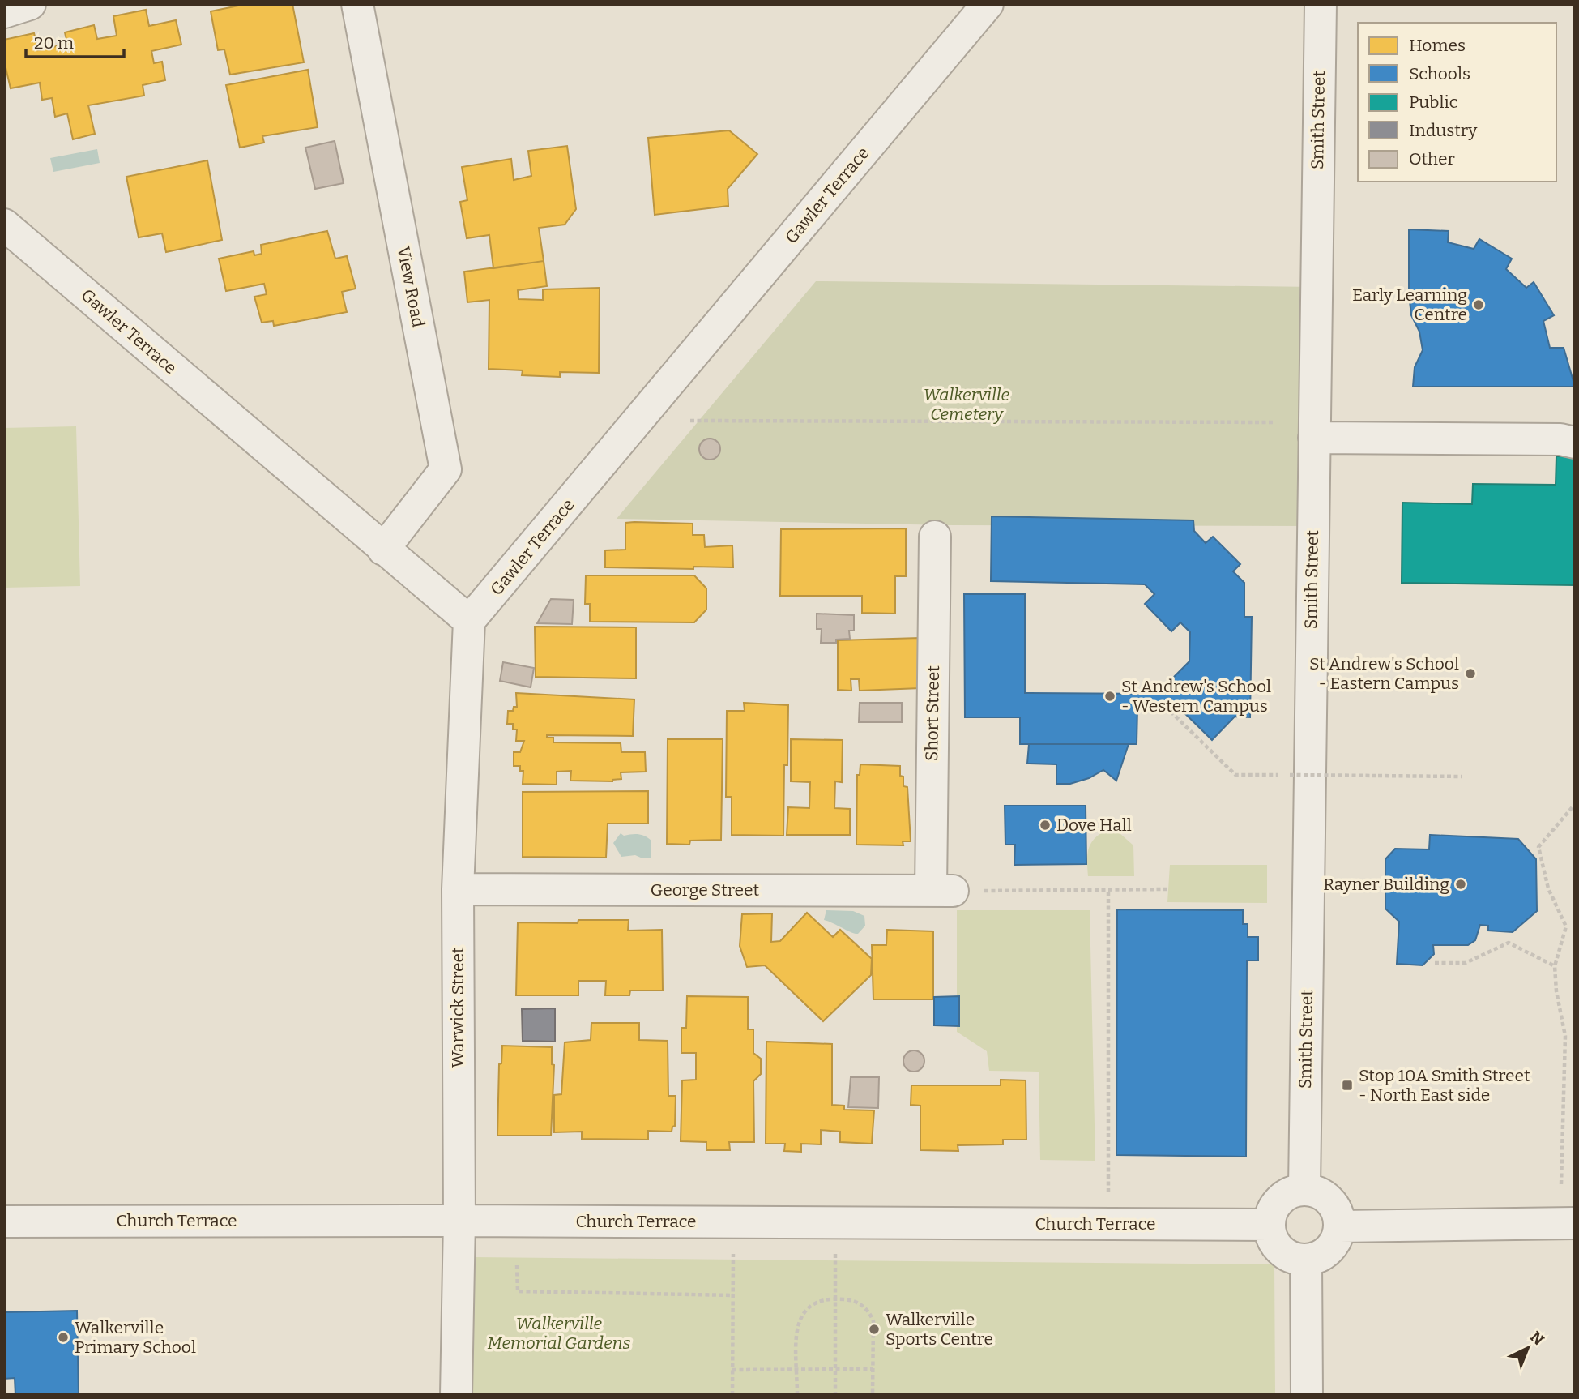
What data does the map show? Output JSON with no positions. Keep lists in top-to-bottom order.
{
  "streets": {
    "street": [
      "Smith Street",
      "Gawler Terrace",
      "View Road",
      "Short Street",
      "George Street",
      "Warwick Street",
      "Church Terrace"
    ]
  },
  "crossings": [
    ["Smith Street", "Church Terrace"],
    ["Gawler Terrace", "View Road"],
    ["Gawler Terrace", "Warwick Street"],
    ["Short Street", "George Street"],
    ["George Street", "Warwick Street"],
    ["Warwick Street", "Church Terrace"]
  ],
  "parks": ["Walkerville Cemetery", "Walkerville Memorial Gardens"],
  "places": {
    "other": [
      "Early Learning Centre",
      "St Andrew's School - Eastern Campus",
      "St Andrew's School - Western Campus",
      "Dove Hall",
      "Rayner Building",
      "Walkerville Sports Centre",
      "Walkerville Primary School"
    ],
    "transit": ["Stop 10A Smith Street - North East side"]
  },
  "legend": [
    "Homes",
    "Schools",
    "Public",
    "Industry",
    "Other"
  ],
  "scale_bar": "20 m",
  "north": "top right"
}
